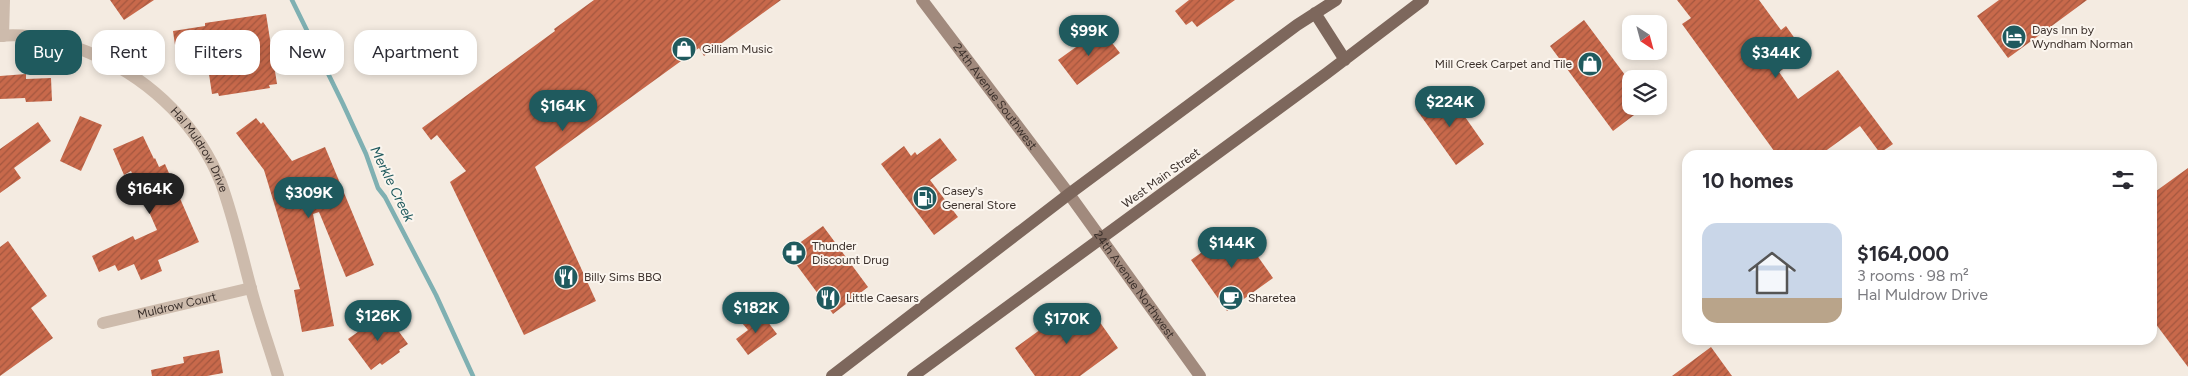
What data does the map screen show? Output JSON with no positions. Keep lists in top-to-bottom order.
{
  "streets": {
    "main road": ["24th Avenue Southwest", "West Main Street", "24th Avenue Northwest"],
    "street": ["Hal Muldrow Drive", "Muldrow Court"]
  },
  "crossings": [
    ["24th Avenue Southwest", "24th Avenue Northwest"],
    ["Hal Muldrow Drive", "Muldrow Court"],
    ["West Main Street", "24th Avenue Northwest"]
  ],
  "water": ["Merkle Creek"],
  "places": {
    "hotel": ["Days Inn by Wyndham Norman"],
    "shop": ["Gilliam Music", "Mill Creek Carpet and Tile"],
    "fuel station": ["Casey's General Store"],
    "pharmacy": ["Thunder Discount Drug"],
    "restaurant": ["Billy Sims BBQ", "Little Caesars"],
    "cafe": ["Sharetea"]
  },
  "north": "bottom right",
  "page": {
    "price": [
      "$99K",
      "$344K",
      "$224K",
      "$164K",
      "$164K",
      "$309K",
      "$144K",
      "$182K",
      "$126K",
      "$170K"
    ],
    "chip": [
      "Buy",
      "Rent",
      "Filters",
      "New",
      "Apartment"
    ],
    "heading": "10 homes",
    "list": [
      {
        "name": "$164,000",
        "note": "3 rooms · 98 m² · Hal Muldrow Drive"
      }
    ]
  }
}
